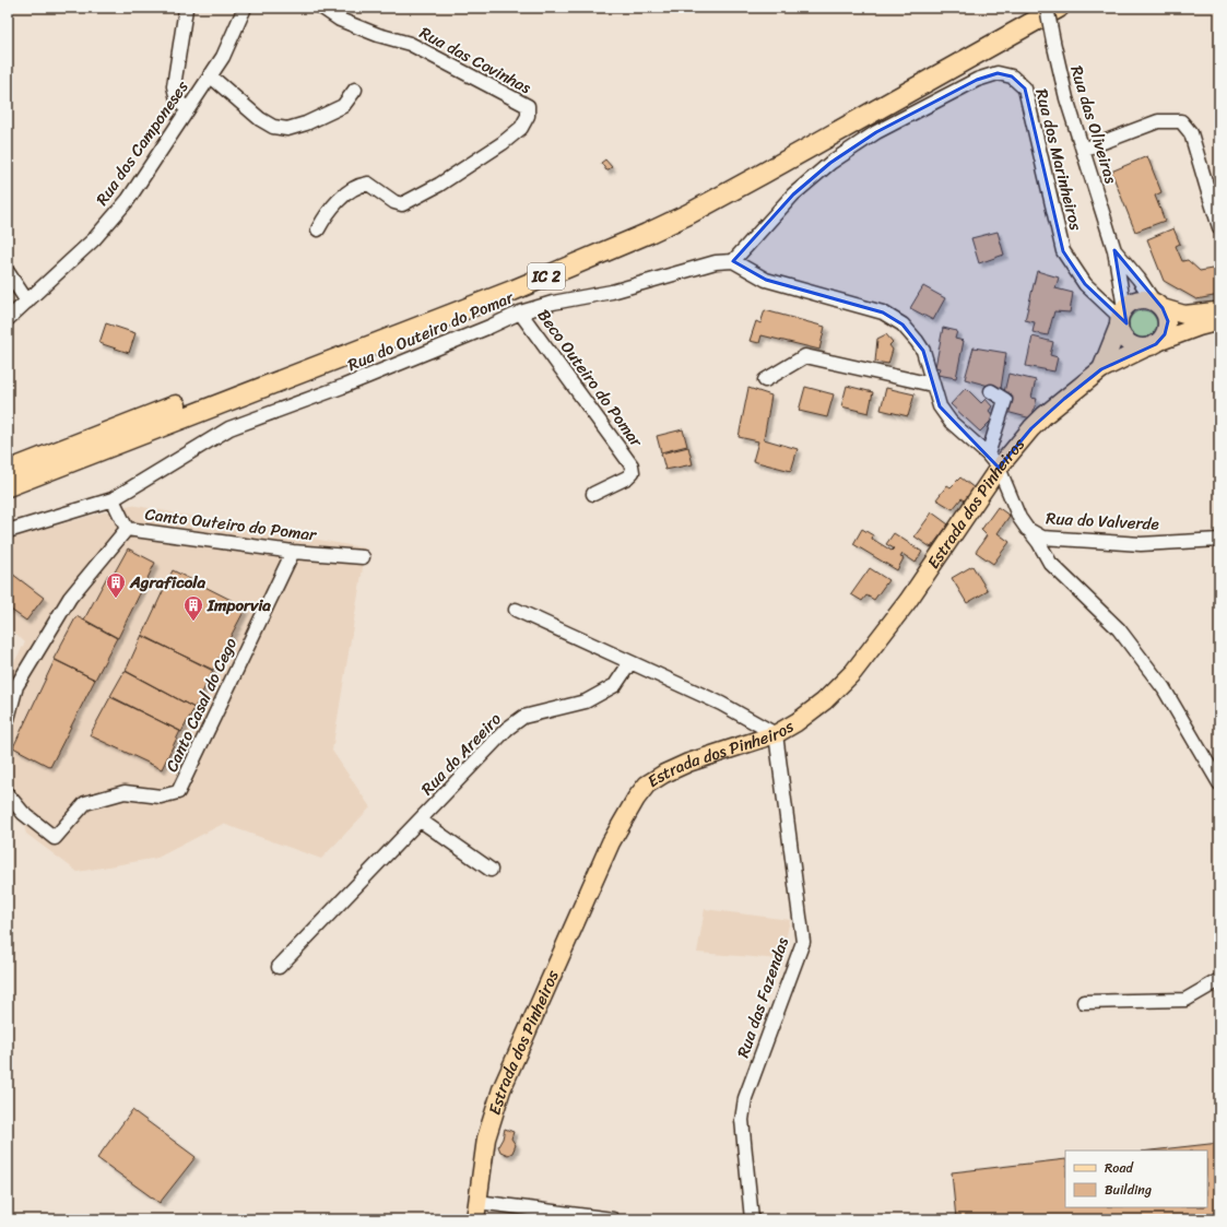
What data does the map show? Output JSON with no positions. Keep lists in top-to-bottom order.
{
  "streets": {
    "highway": ["IC 2"],
    "main road": ["Estrada dos Pinheiros"],
    "street": [
      "Rua das Covinhas",
      "Rua das Oliveiras",
      "Rua dos Camponeses",
      "Rua dos Marinheiros",
      "Rua do Outeiro do Pomar",
      "Beco Outeiro do Pomar",
      "Rua do Valverde",
      "Canto Outeiro do Pomar",
      "Canto Casal do Cego",
      "Rua do Areeiro",
      "Rua das Fazendas"
    ]
  },
  "crossings": [
    ["Rua das Oliveiras", "Rua dos Marinheiros"],
    ["Rua das Oliveiras", "Estrada dos Pinheiros"],
    ["Rua dos Marinheiros", "Rua do Outeiro do Pomar"],
    ["Rua dos Marinheiros", "Estrada dos Pinheiros"],
    ["Rua do Outeiro do Pomar", "Beco Outeiro do Pomar"],
    ["Rua do Outeiro do Pomar", "Canto Outeiro do Pomar"],
    ["Estrada dos Pinheiros", "Rua do Valverde"],
    ["Estrada dos Pinheiros", "Rua das Fazendas"],
    ["Canto Outeiro do Pomar", "Canto Casal do Cego"]
  ],
  "places": {
    "building": ["Agraficola", "Imporvia"]
  },
  "legend": ["Road", "Building"]
}
